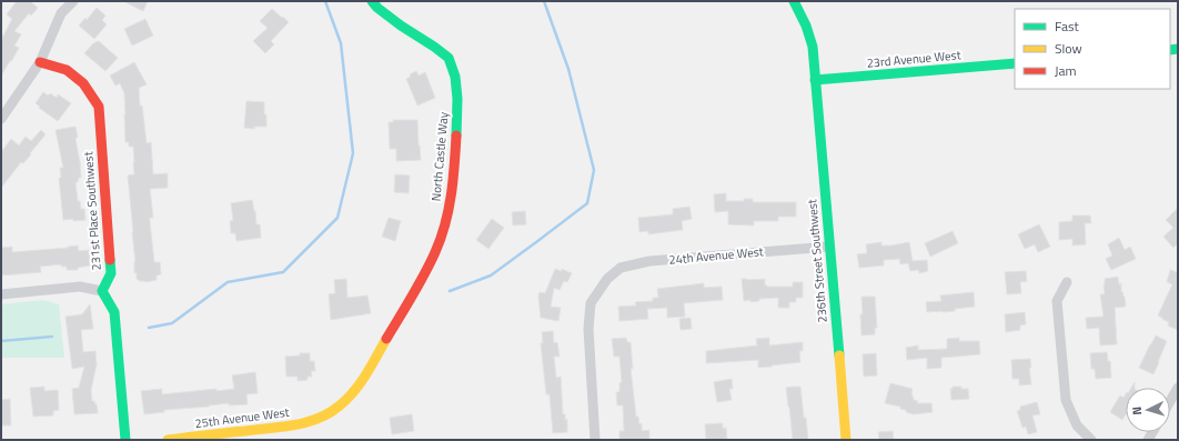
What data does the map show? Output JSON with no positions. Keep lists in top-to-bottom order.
{
  "streets": {
    "street": [
      "23rd Avenue West",
      "North Castle Way",
      "231st Place Southwest",
      "24th Avenue West",
      "236th Street Southwest",
      "25th Avenue West"
    ]
  },
  "crossings": [
    ["23rd Avenue West", "236th Street Southwest"],
    ["North Castle Way", "25th Avenue West"],
    ["24th Avenue West", "236th Street Southwest"]
  ],
  "legend": ["Fast", "Slow", "Jam"],
  "north": "left"
}
